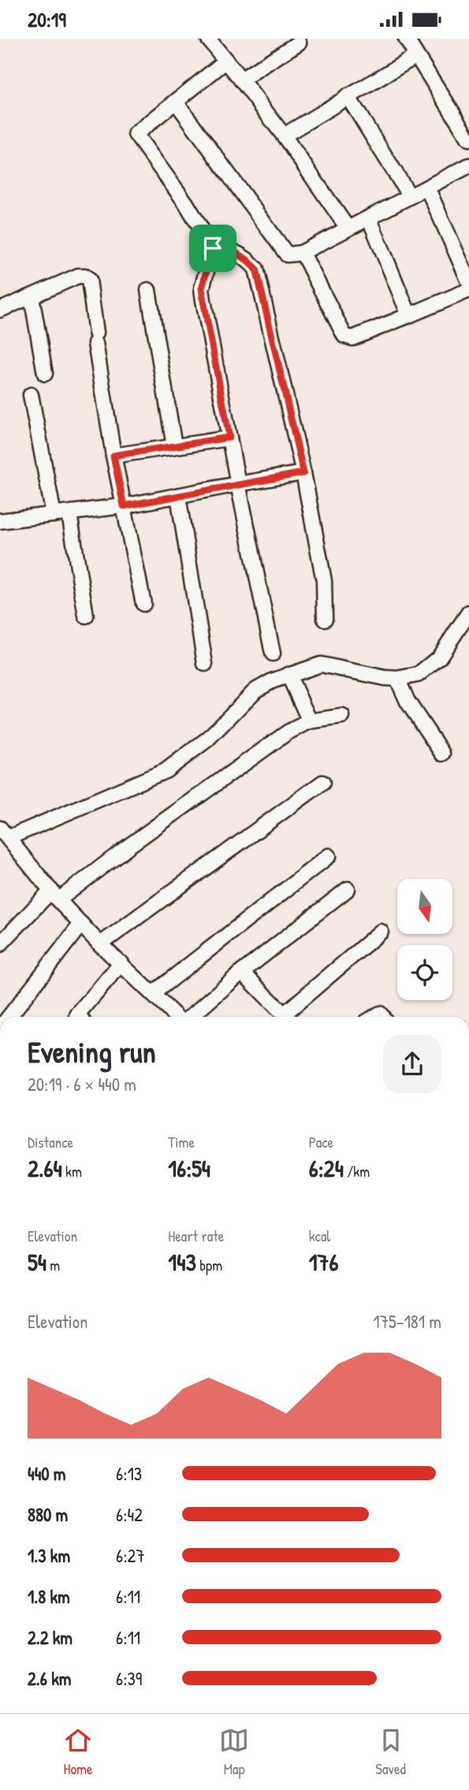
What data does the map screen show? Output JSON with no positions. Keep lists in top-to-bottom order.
{
  "north": "bottom",
  "page": {
    "status": "20:19",
    "heading": ["Evening run", "20:19 · 6 × 440 m"],
    "stats": [
      ["Distance", "2.64 km"],
      ["Time", "16:54"],
      ["Pace", "6:24 /km"],
      ["Elevation", "54 m"],
      ["Heart rate", "143 bpm"],
      ["kcal", "176"]
    ],
    "chart": ["Elevation", "175–181 m"],
    "list": [
      {
        "name": "440 m",
        "note": "6:13"
      },
      {
        "name": "880 m",
        "note": "6:42"
      },
      {
        "name": "1.3 km",
        "note": "6:27"
      },
      {
        "name": "1.8 km",
        "note": "6:11"
      },
      {
        "name": "2.2 km",
        "note": "6:11"
      },
      {
        "name": "2.6 km",
        "note": "6:39"
      }
    ],
    "tabs": ["Home", "Map", "Saved"]
  }
}
